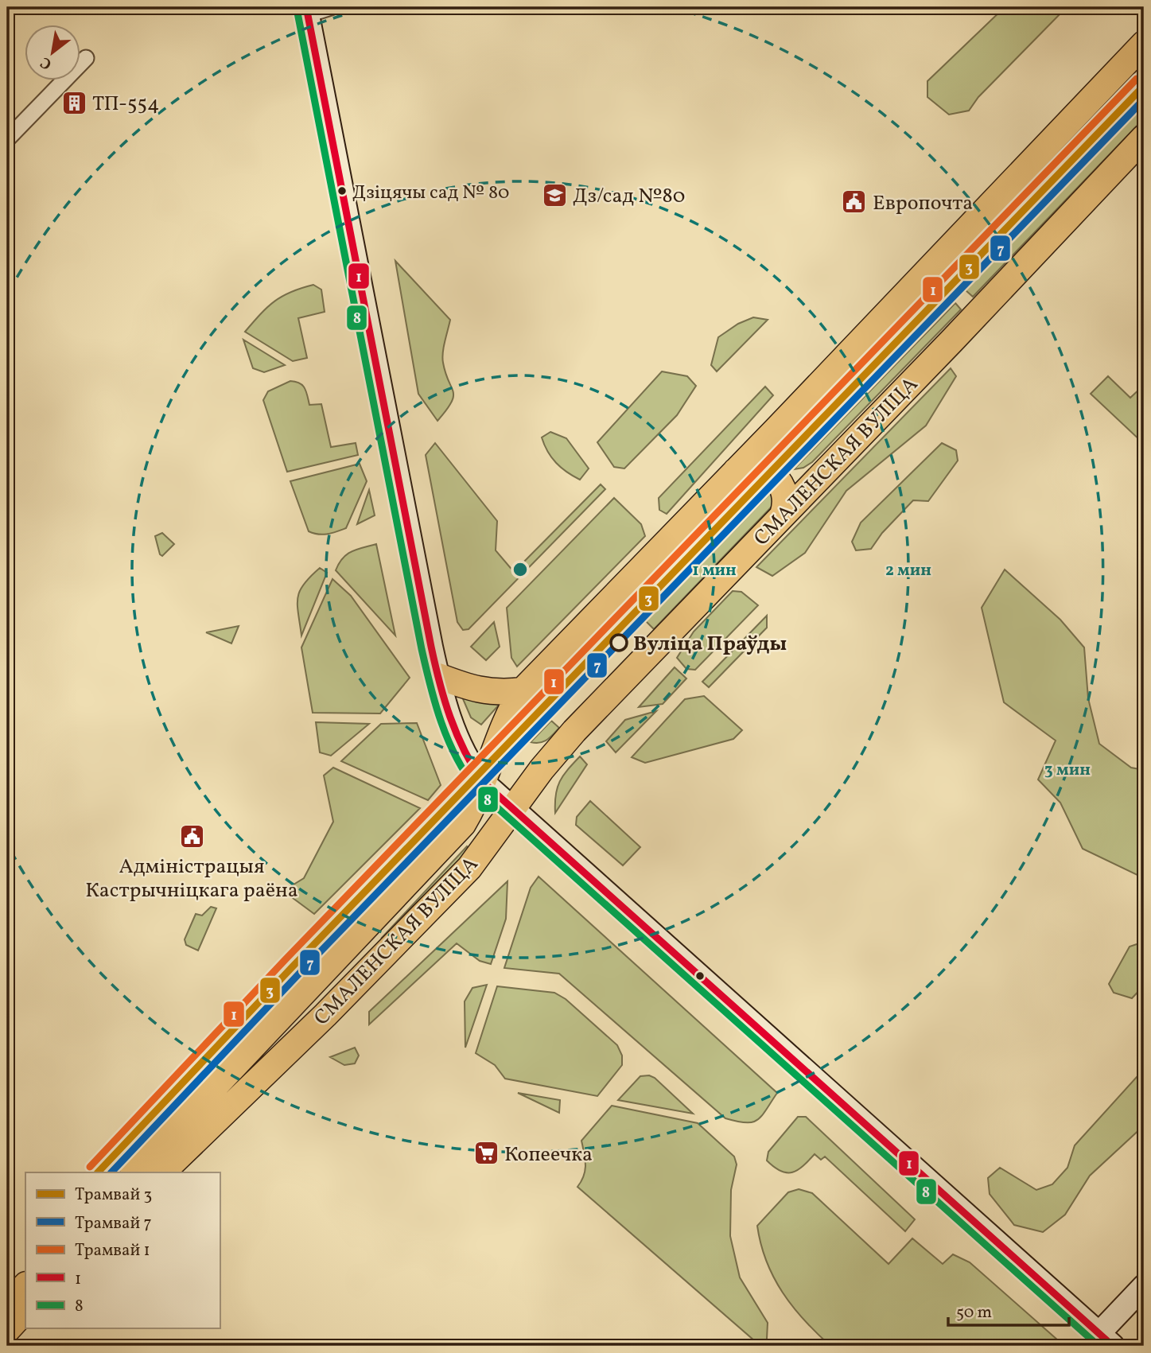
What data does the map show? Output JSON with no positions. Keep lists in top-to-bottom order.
{
  "streets": {
    "main road": ["СМАЛЕНСКАЯ ВУЛІЦА"]
  },
  "places": {
    "building": ["ТП-554"],
    "other": ["Дзіцячы сад № 80", "Вуліца Праўды"],
    "school or university": ["Дз/сад №80"],
    "public building": ["Европочта", "Адміністрацыя Кастрычніцкага раёна"],
    "supermarket": ["Копеечка"]
  },
  "lines": [
    "transit line 1",
    "transit line 8",
    "tram line 1",
    "tram line 3",
    "tram line 7"
  ],
  "legend": [
    "Трамвай 3",
    "Трамвай 7",
    "Трамвай 1",
    "1",
    "8"
  ],
  "scale_bar": "50 m",
  "north": "bottom left",
  "rings": ["1 мин", "2 мин", "3 мин"]
}
